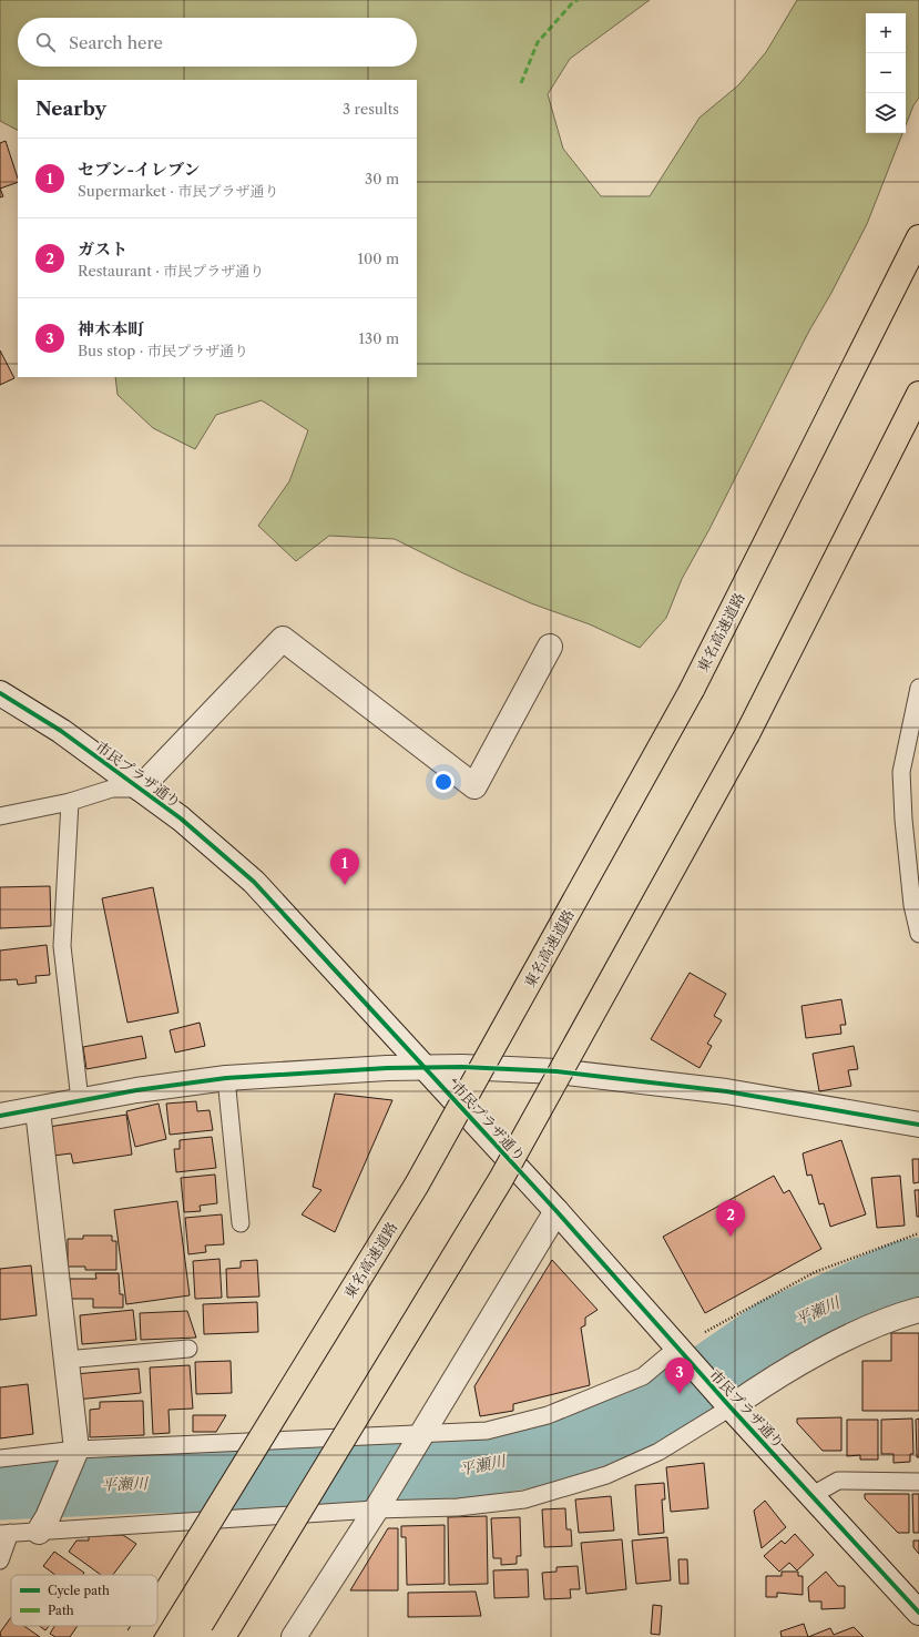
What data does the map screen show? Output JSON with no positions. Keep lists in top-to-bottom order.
{
  "streets": {
    "highway": ["東名高速道路"],
    "street": ["市民プラザ通り"]
  },
  "water": ["平瀬川"],
  "legend": ["Cycle path", "Path"],
  "page": {
    "map_buttons": ["+", "−"],
    "search": "Search here",
    "heading": ["Nearby", "3 results"],
    "list": [
      {
        "mark": "1",
        "name": "セブン-イレブン",
        "note": "Supermarket · 市民プラザ通り",
        "value": "30 m"
      },
      {
        "mark": "2",
        "name": "ガスト",
        "note": "Restaurant · 市民プラザ通り",
        "value": "100 m"
      },
      {
        "mark": "3",
        "name": "神木本町",
        "note": "Bus stop · 市民プラザ通り",
        "value": "130 m"
      }
    ],
    "pins": ["1", "2", "3"]
  }
}
